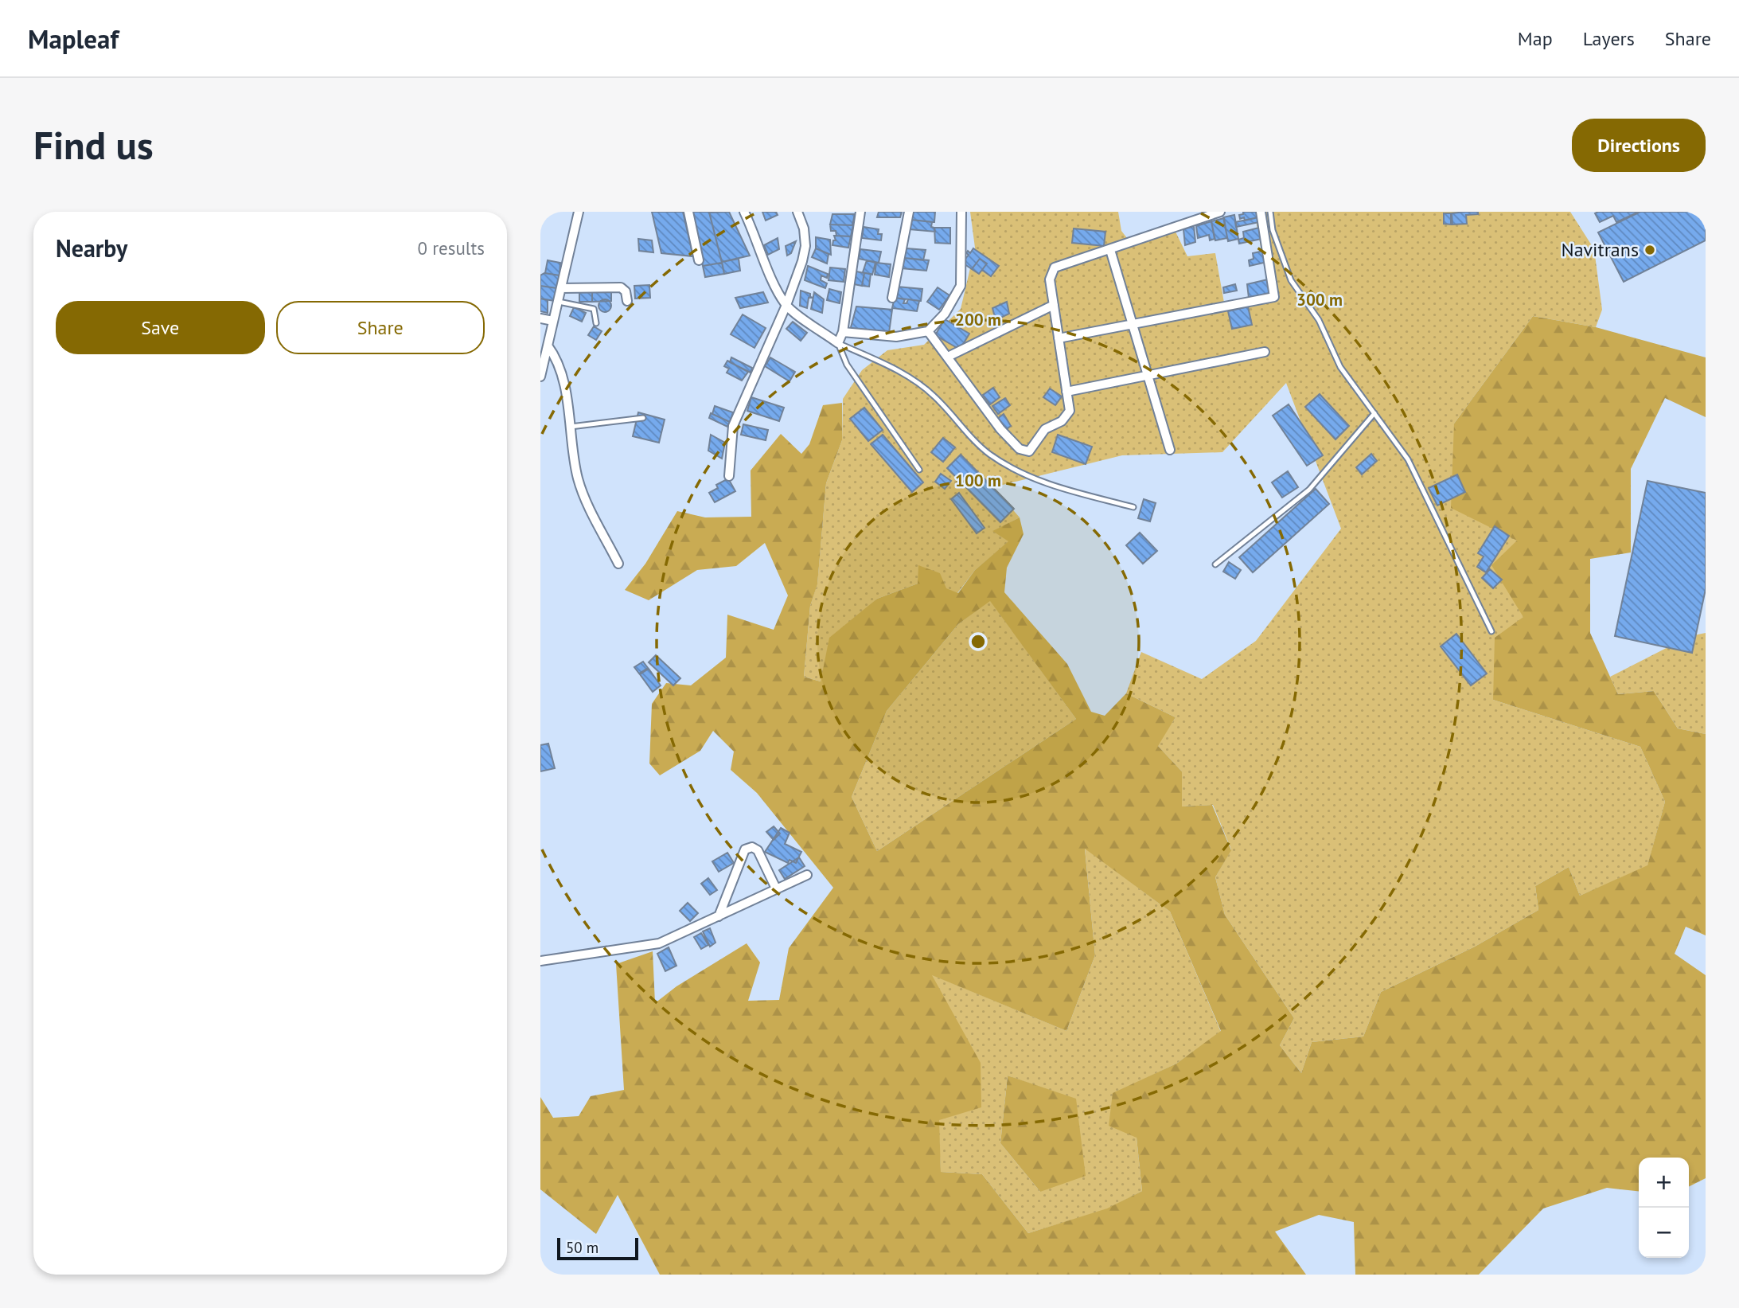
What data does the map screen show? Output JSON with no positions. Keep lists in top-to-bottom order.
{
  "places": ["Navitrans"],
  "scale_bar": "50 m",
  "page": {
    "header": "Mapleaf",
    "nav": ["Map", "Layers", "Share"],
    "buttons": [
      "Directions",
      ["Save", "Share"]
    ],
    "title": "Find us",
    "heading": ["Nearby", "0 results"],
    "map_buttons": ["+", "−"],
    "scale": "50 m"
  },
  "rings": ["300 m", "200 m", "100 m"]
}
